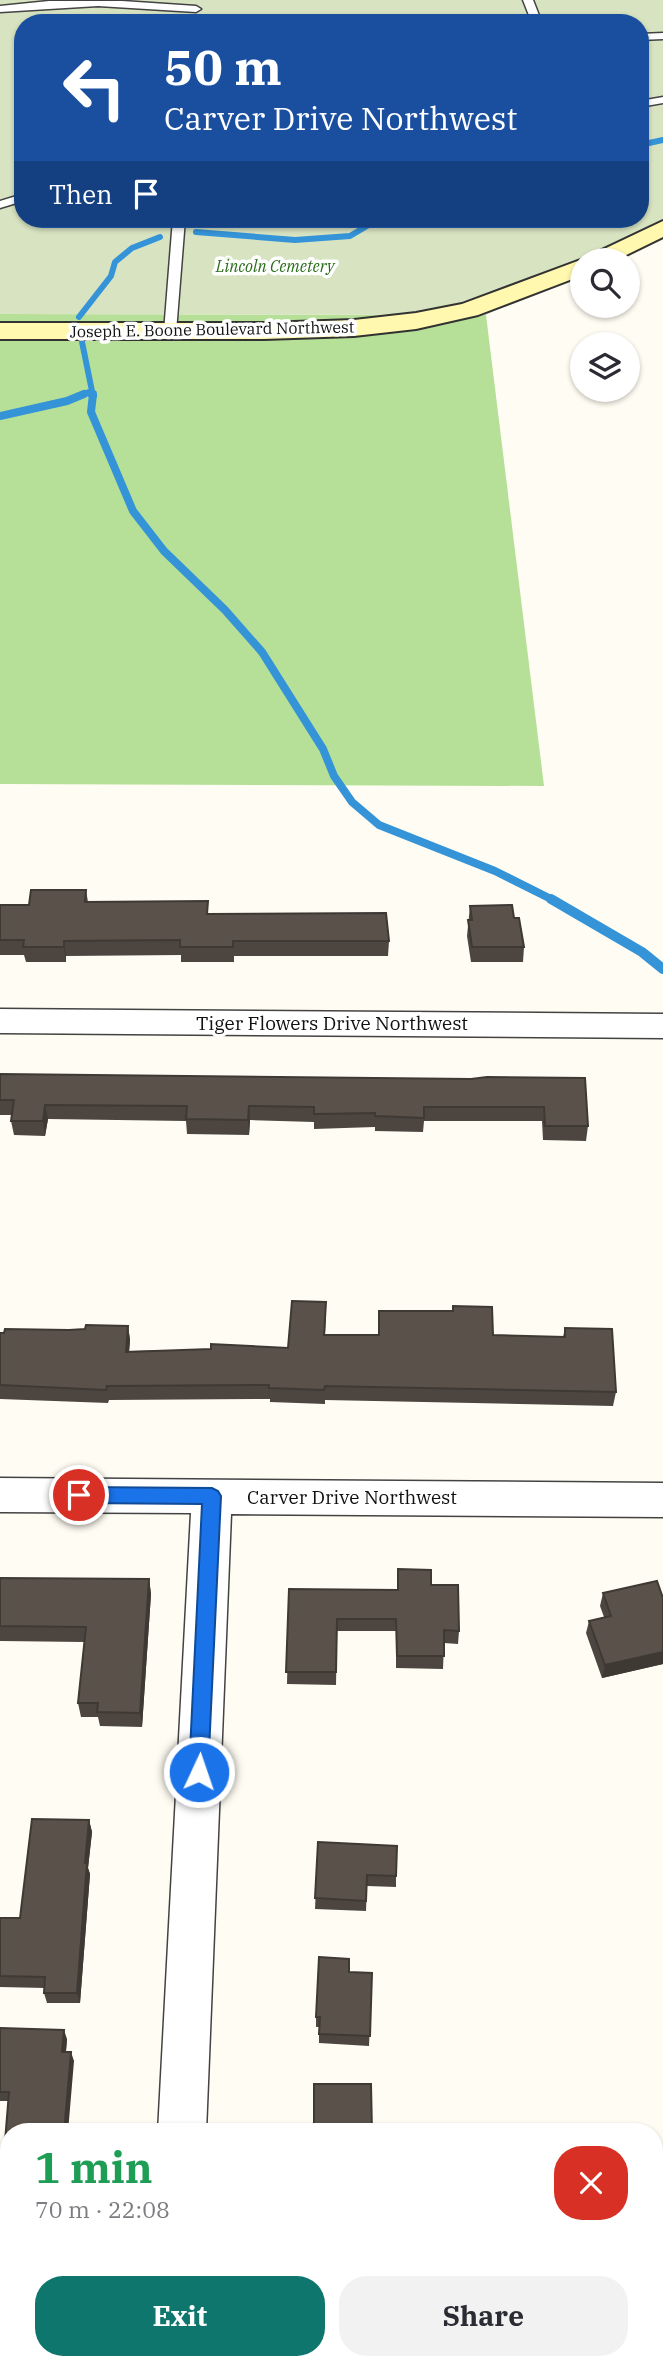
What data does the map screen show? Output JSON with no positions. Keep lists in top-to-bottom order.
{
  "streets": {
    "main road": ["Joseph E. Boone Boulevard Northwest"],
    "street": ["Tiger Flowers Drive Northwest", "Carver Drive Northwest"]
  },
  "parks": ["Lincoln Cemetery"],
  "page": {
    "turn": ["50 m", "Carver Drive Northwest"],
    "then": "Then",
    "heading": ["1 min", "70 m · 22:08"],
    "buttons": ["Exit", "Share"]
  }
}
